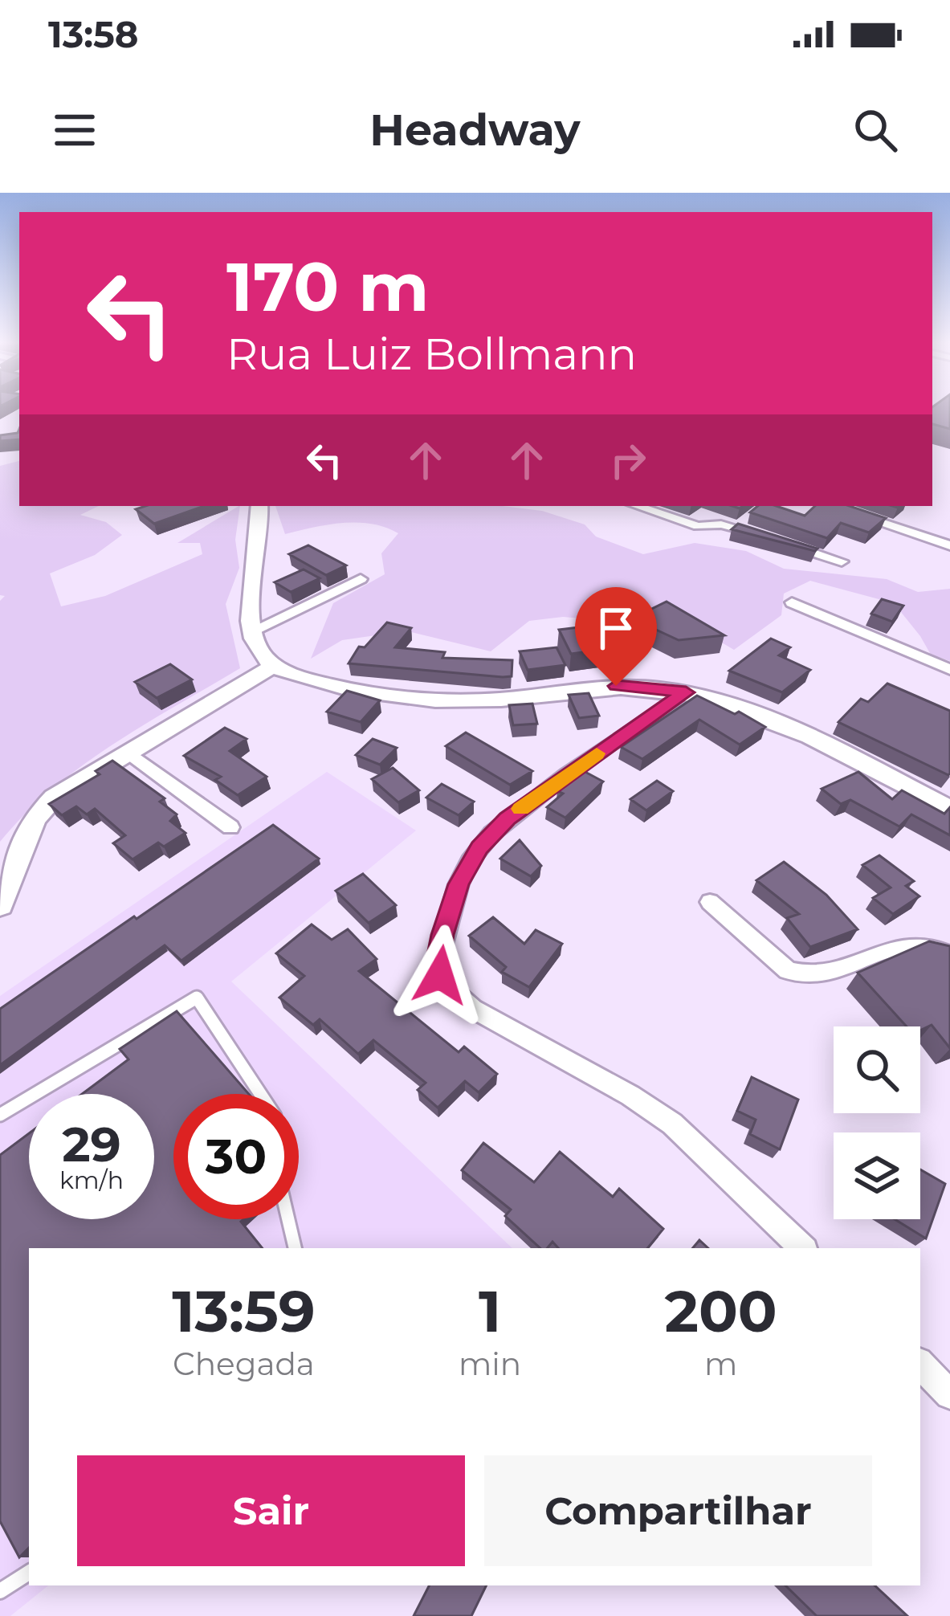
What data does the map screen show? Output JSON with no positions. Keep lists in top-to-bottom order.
{
  "page": {
    "status": "13:58",
    "header": "Headway",
    "turn": ["170 m", "Rua Luiz Bollmann"],
    "speed": "29 km/h",
    "limit": "30",
    "eta": [
      "13:59",
      "Chegada",
      "1",
      "min",
      "200",
      "m"
    ],
    "buttons": ["Sair", "Compartilhar"]
  }
}
